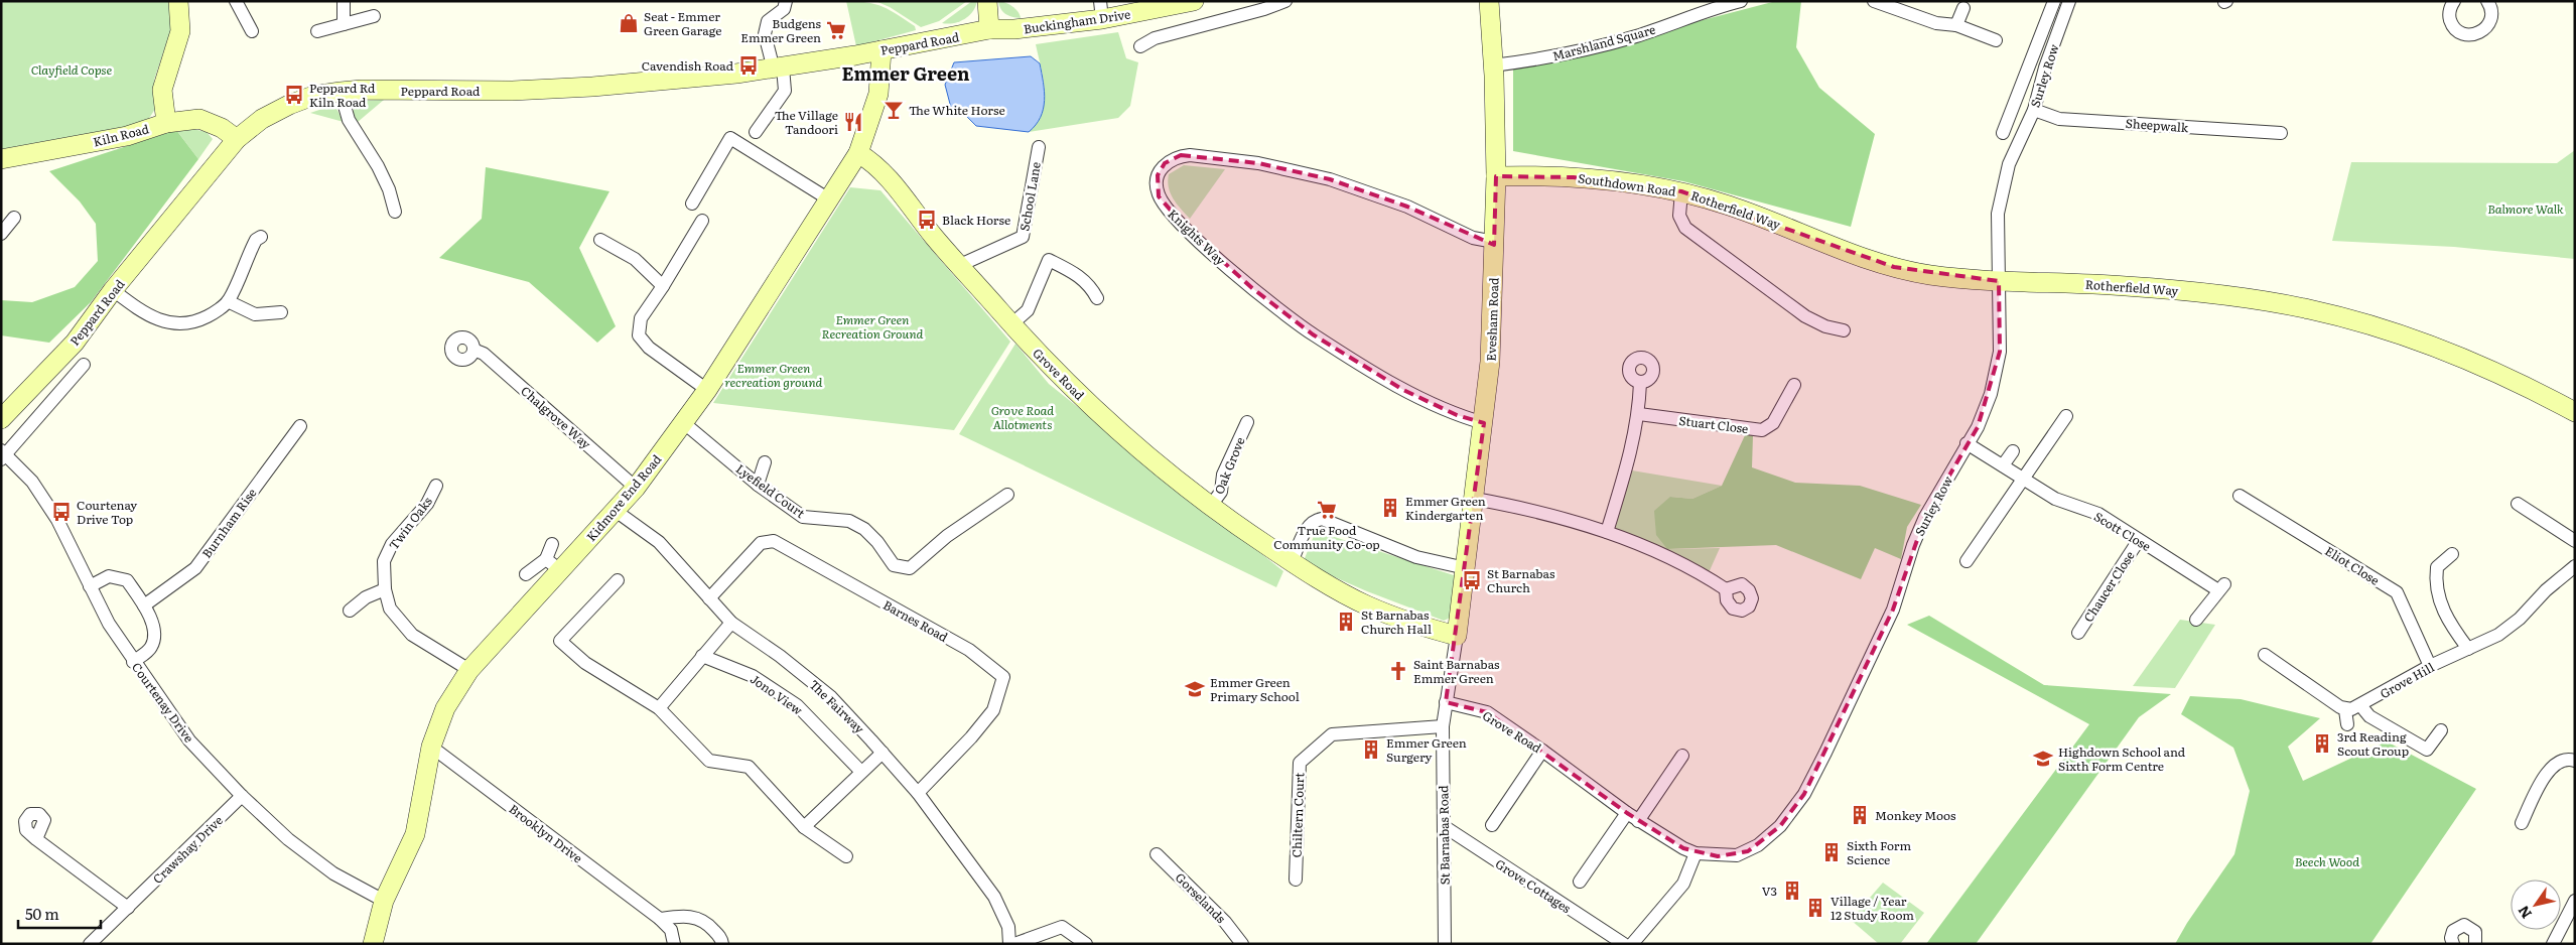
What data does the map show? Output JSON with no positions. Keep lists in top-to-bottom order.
{
  "streets": {
    "street": [
      "Buckingham Drive",
      "Marshland Square",
      "Peppard Road",
      "Surley Row",
      "Sheepwalk",
      "Kiln Road",
      "Southdown Road",
      "School Lane",
      "Rotherfield Way",
      "Knights Way",
      "Evesham Road",
      "Grove Road",
      "Chalgrove Way",
      "Stuart Close",
      "Oak Grove",
      "Lyefield Court",
      "Kidmore End Road",
      "Burnham Rise",
      "Twin Oaks",
      "Scott Close",
      "Eliot Close",
      "Chaucer Close",
      "Barnes Road",
      "Grove Hill",
      "Jono View",
      "Courtenay Drive",
      "The Fairway",
      "Chiltern Court",
      "Brooklyn Drive",
      "St Barnabas Road",
      "Crawshay Drive",
      "Grove Cottages",
      "Gorselands"
    ]
  },
  "crossings": [
    ["Buckingham Drive", "Peppard Road"],
    ["Marshland Square", "Evesham Road"],
    ["Peppard Road", "Kiln Road"],
    ["Peppard Road", "Kidmore End Road"],
    ["Peppard Road", "Courtenay Drive"],
    ["Surley Row", "Sheepwalk"],
    ["Surley Row", "Rotherfield Way"],
    ["Surley Row", "Grove Road"],
    ["Surley Row", "Scott Close"],
    ["Southdown Road", "Rotherfield Way"],
    ["Southdown Road", "Evesham Road"],
    ["School Lane", "Grove Road"],
    ["Knights Way", "Evesham Road"],
    ["Evesham Road", "Grove Road"],
    ["Grove Road", "Oak Grove"],
    ["Grove Road", "Kidmore End Road"],
    ["Grove Road", "St Barnabas Road"],
    ["Chalgrove Way", "Kidmore End Road"],
    ["Lyefield Court", "Kidmore End Road"],
    ["Kidmore End Road", "Twin Oaks"],
    ["Kidmore End Road", "Courtenay Drive"],
    ["Kidmore End Road", "The Fairway"],
    ["Kidmore End Road", "Brooklyn Drive"],
    ["Scott Close", "Chaucer Close"],
    ["Eliot Close", "Grove Hill"],
    ["Barnes Road", "The Fairway"],
    ["Courtenay Drive", "Crawshay Drive"],
    ["Chiltern Court", "St Barnabas Road"],
    ["St Barnabas Road", "Grove Cottages"]
  ],
  "districts": ["Emmer Green"],
  "parks": [
    "Clayfield Copse",
    "Balmore Walk",
    "Emmer Green Recreation Ground",
    "Emmer Green recreation ground",
    "Grove Road Allotments",
    "Beech Wood"
  ],
  "places": {
    "shop": ["Seat - Emmer Green Garage"],
    "supermarket": ["Budgens Emmer Green", "True Food Community Co-op"],
    "bus stop": [
      "Cavendish Road",
      "Peppard Rd Kiln Road",
      "Black Horse",
      "Courtenay Drive Top",
      "St Barnabas Church"
    ],
    "bar": ["The White Horse"],
    "restaurant": ["The Village Tandoori"],
    "building": [
      "Emmer Green Kindergarten",
      "St Barnabas Church Hall",
      "3rd Reading Scout Group",
      "Emmer Green Surgery",
      "Monkey Moos",
      "Sixth Form Science",
      "V3",
      "Village / Year 12 Study Room"
    ],
    "church": ["Saint Barnabas Emmer Green"],
    "school or university": ["Emmer Green Primary School", "Highdown School and Sixth Form Centre"]
  },
  "scale_bar": "50 m",
  "north": "bottom left"
}
